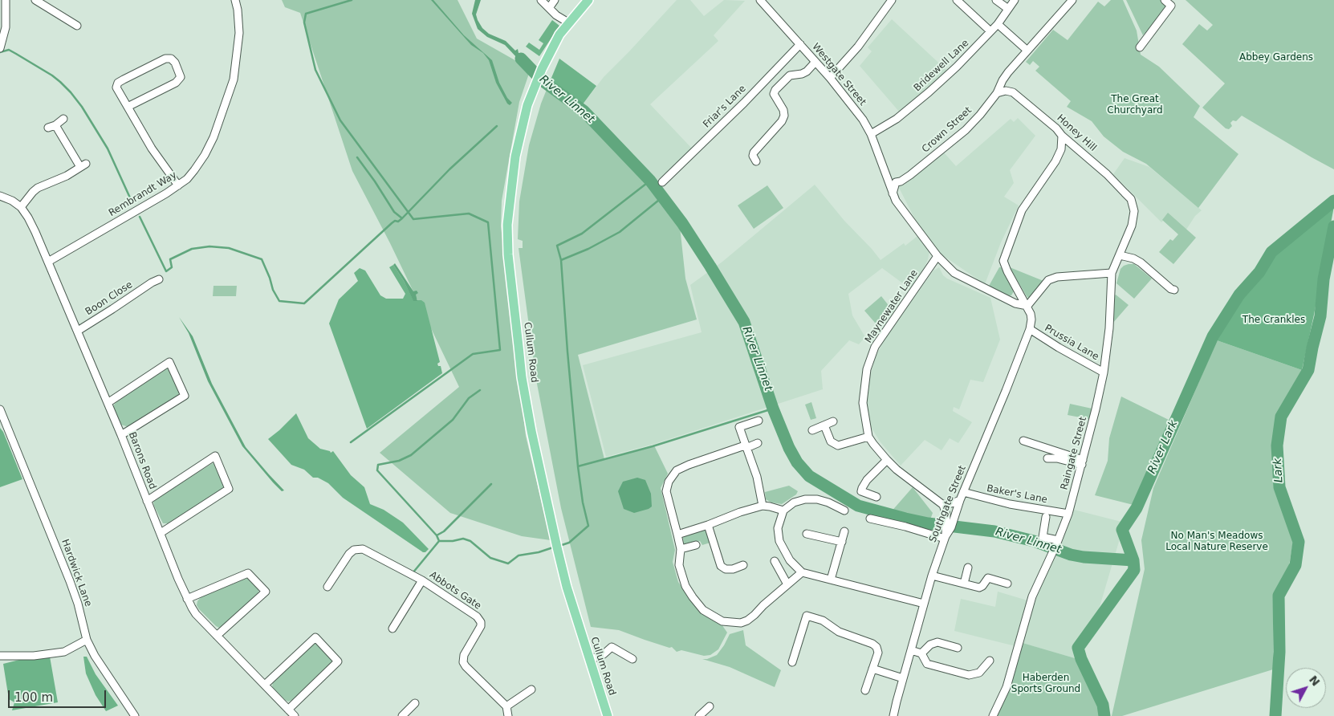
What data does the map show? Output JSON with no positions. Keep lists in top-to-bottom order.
{
  "streets": {
    "main road": ["Cullum Road"],
    "street": [
      "Bridewell Lane",
      "Westgate Street",
      "Friar's Lane",
      "Crown Street",
      "Honey Hill",
      "Rembrandt Way",
      "Boon Close",
      "Maynewater Lane",
      "Prussia Lane",
      "Raingate Street",
      "Barons Road",
      "Baker's Lane",
      "Southgate Street",
      "Hardwick Lane",
      "Abbots Gate"
    ]
  },
  "crossings": [
    ["Bridewell Lane", "Westgate Street"],
    ["Westgate Street", "Friar's Lane"],
    ["Westgate Street", "Crown Street"],
    ["Westgate Street", "Maynewater Lane"],
    ["Westgate Street", "Southgate Street"],
    ["Rembrandt Way", "Barons Road"],
    ["Boon Close", "Barons Road"],
    ["Prussia Lane", "Raingate Street"],
    ["Prussia Lane", "Southgate Street"],
    ["Raingate Street", "Baker's Lane"],
    ["Baker's Lane", "Southgate Street"]
  ],
  "water": ["River Linnet", "River Lark", "Lark"],
  "parks": [
    "Abbey Gardens",
    "The Great Churchyard",
    "The Crankles",
    "No Man's Meadows Local Nature Reserve",
    "Haberden Sports Ground"
  ],
  "scale_bar": "100 m",
  "north": "top right"
}
